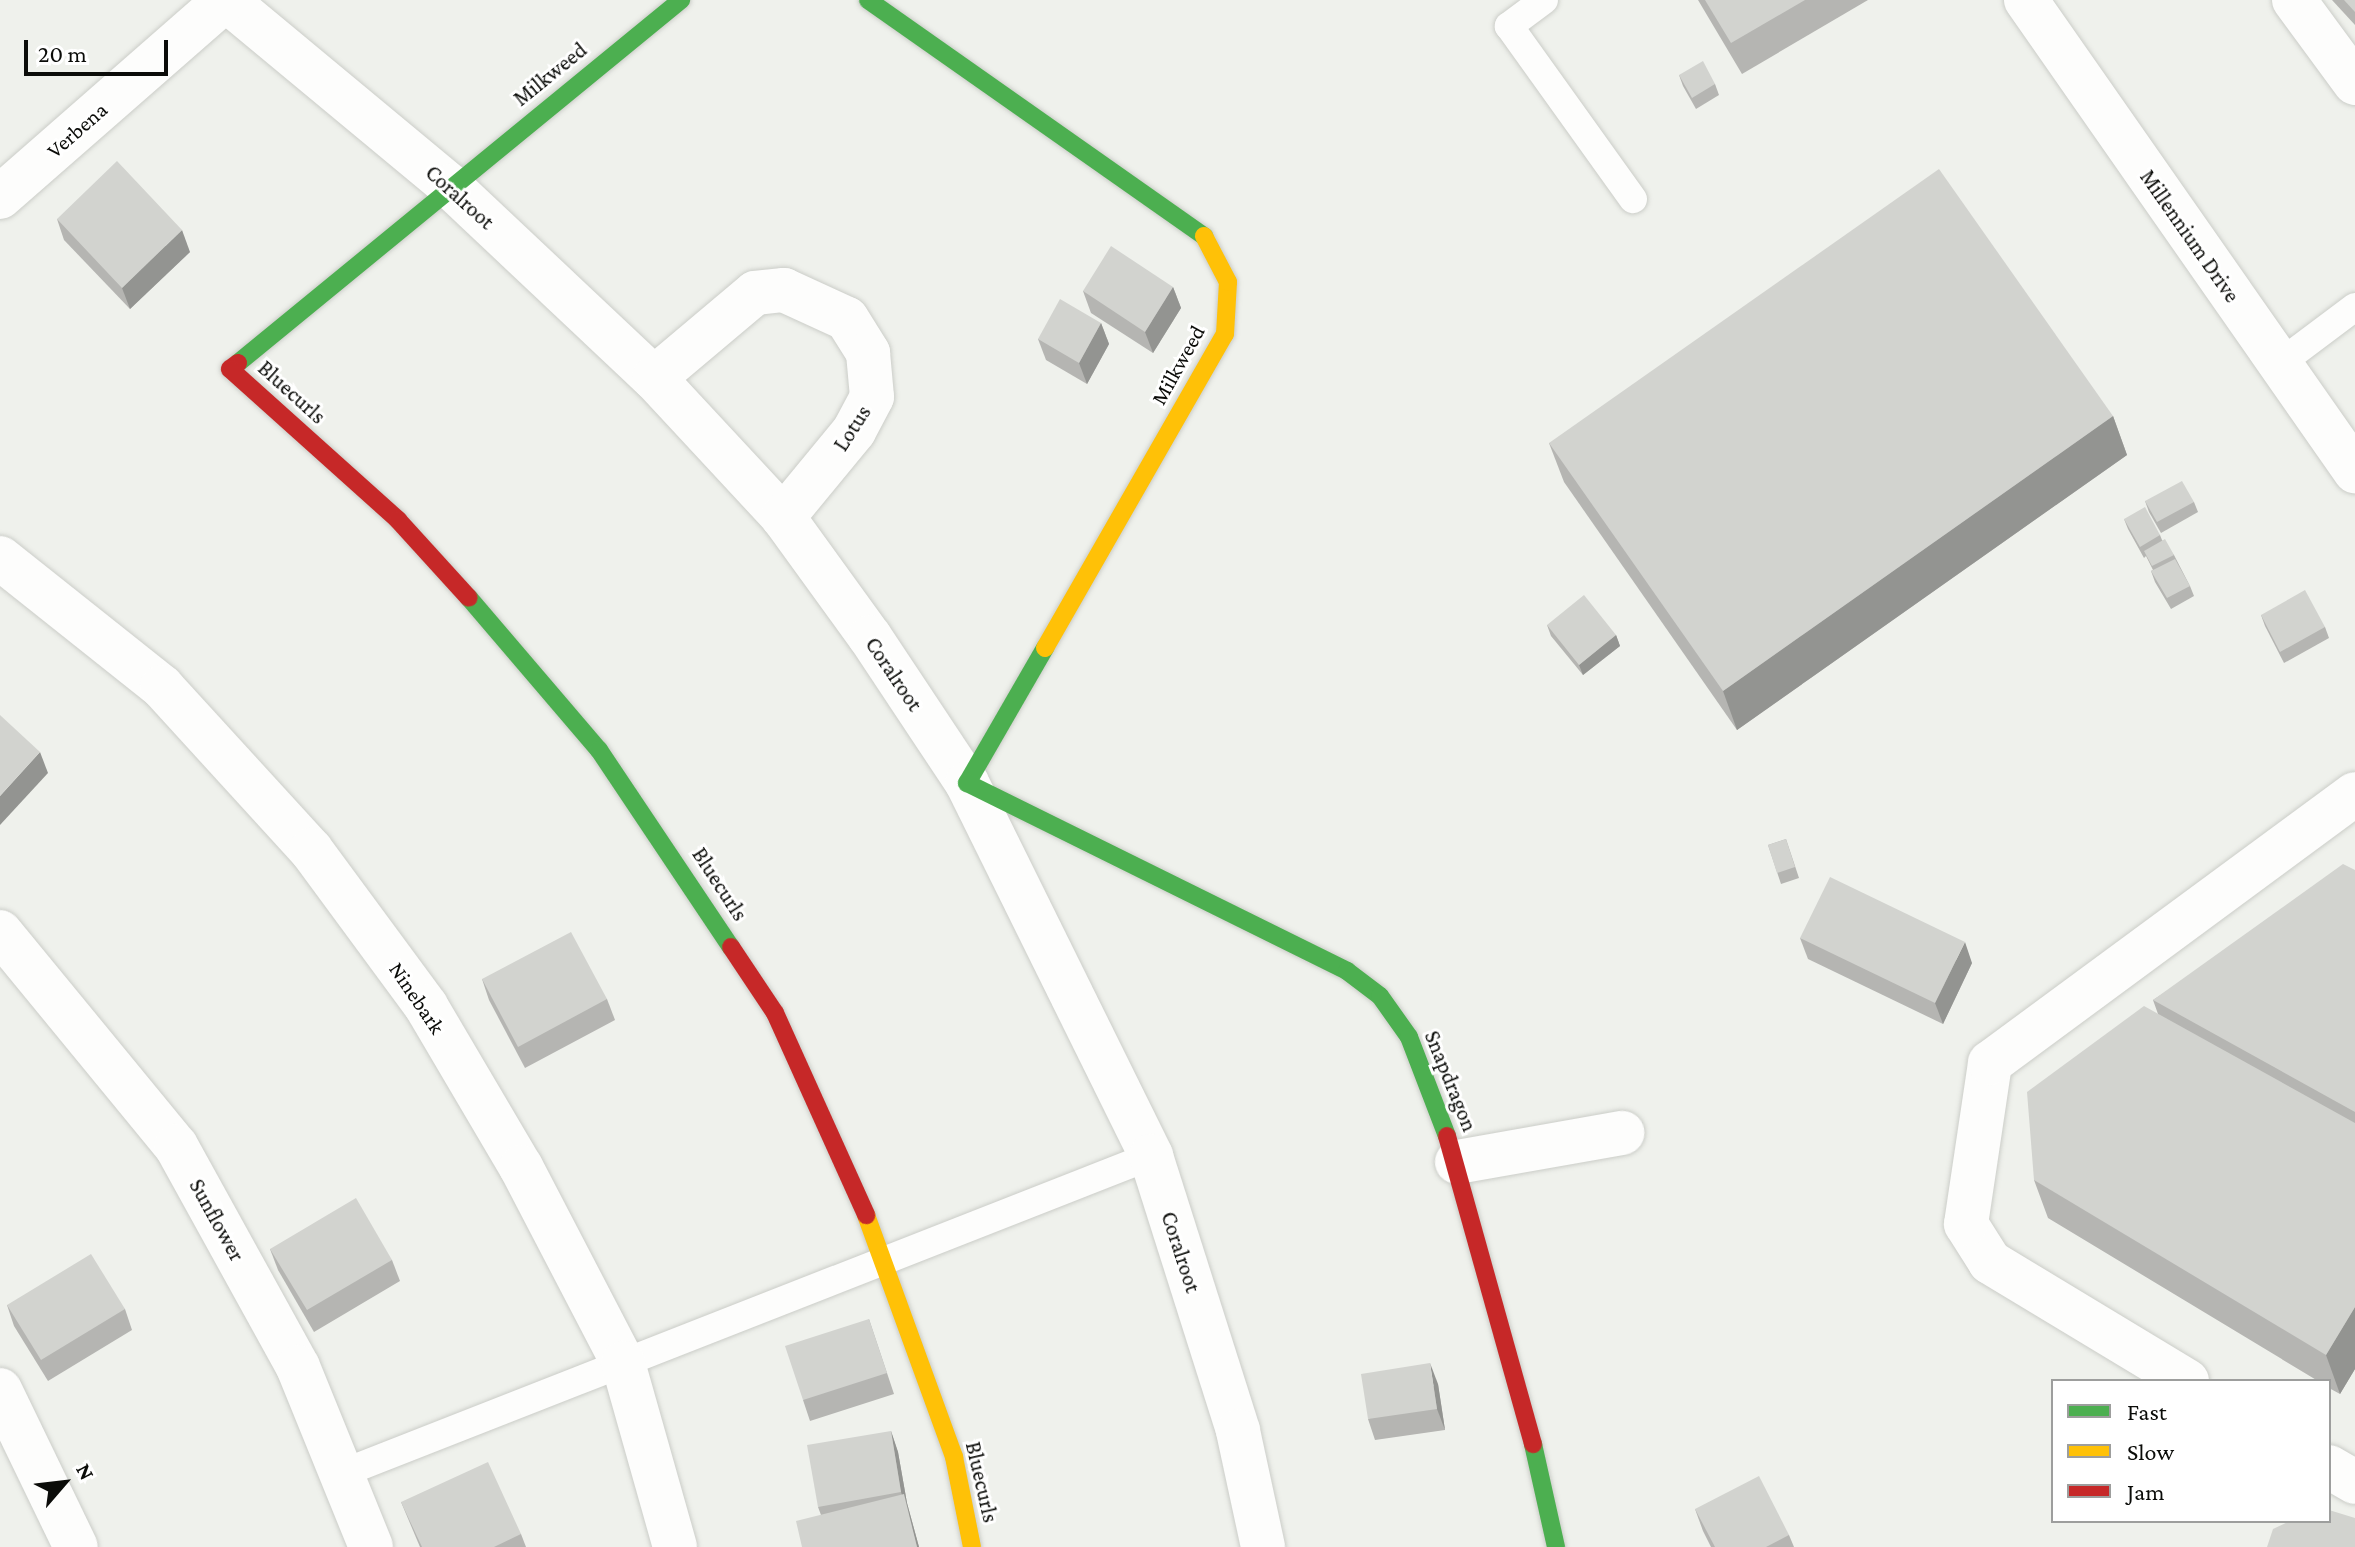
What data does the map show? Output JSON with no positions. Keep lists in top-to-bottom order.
{
  "streets": {
    "street": [
      "Milkweed",
      "Verbena",
      "Coralroot",
      "Millennium Drive",
      "Bluecurls",
      "Lotus",
      "Ninebark",
      "Snapdragon",
      "Sunflower"
    ]
  },
  "crossings": [
    ["Milkweed", "Coralroot"],
    ["Milkweed", "Bluecurls"],
    ["Milkweed", "Snapdragon"],
    ["Verbena", "Coralroot"],
    ["Coralroot", "Lotus"],
    ["Coralroot", "Snapdragon"]
  ],
  "legend": ["Fast", "Slow", "Jam"],
  "scale_bar": "20 m",
  "north": "top right"
}
